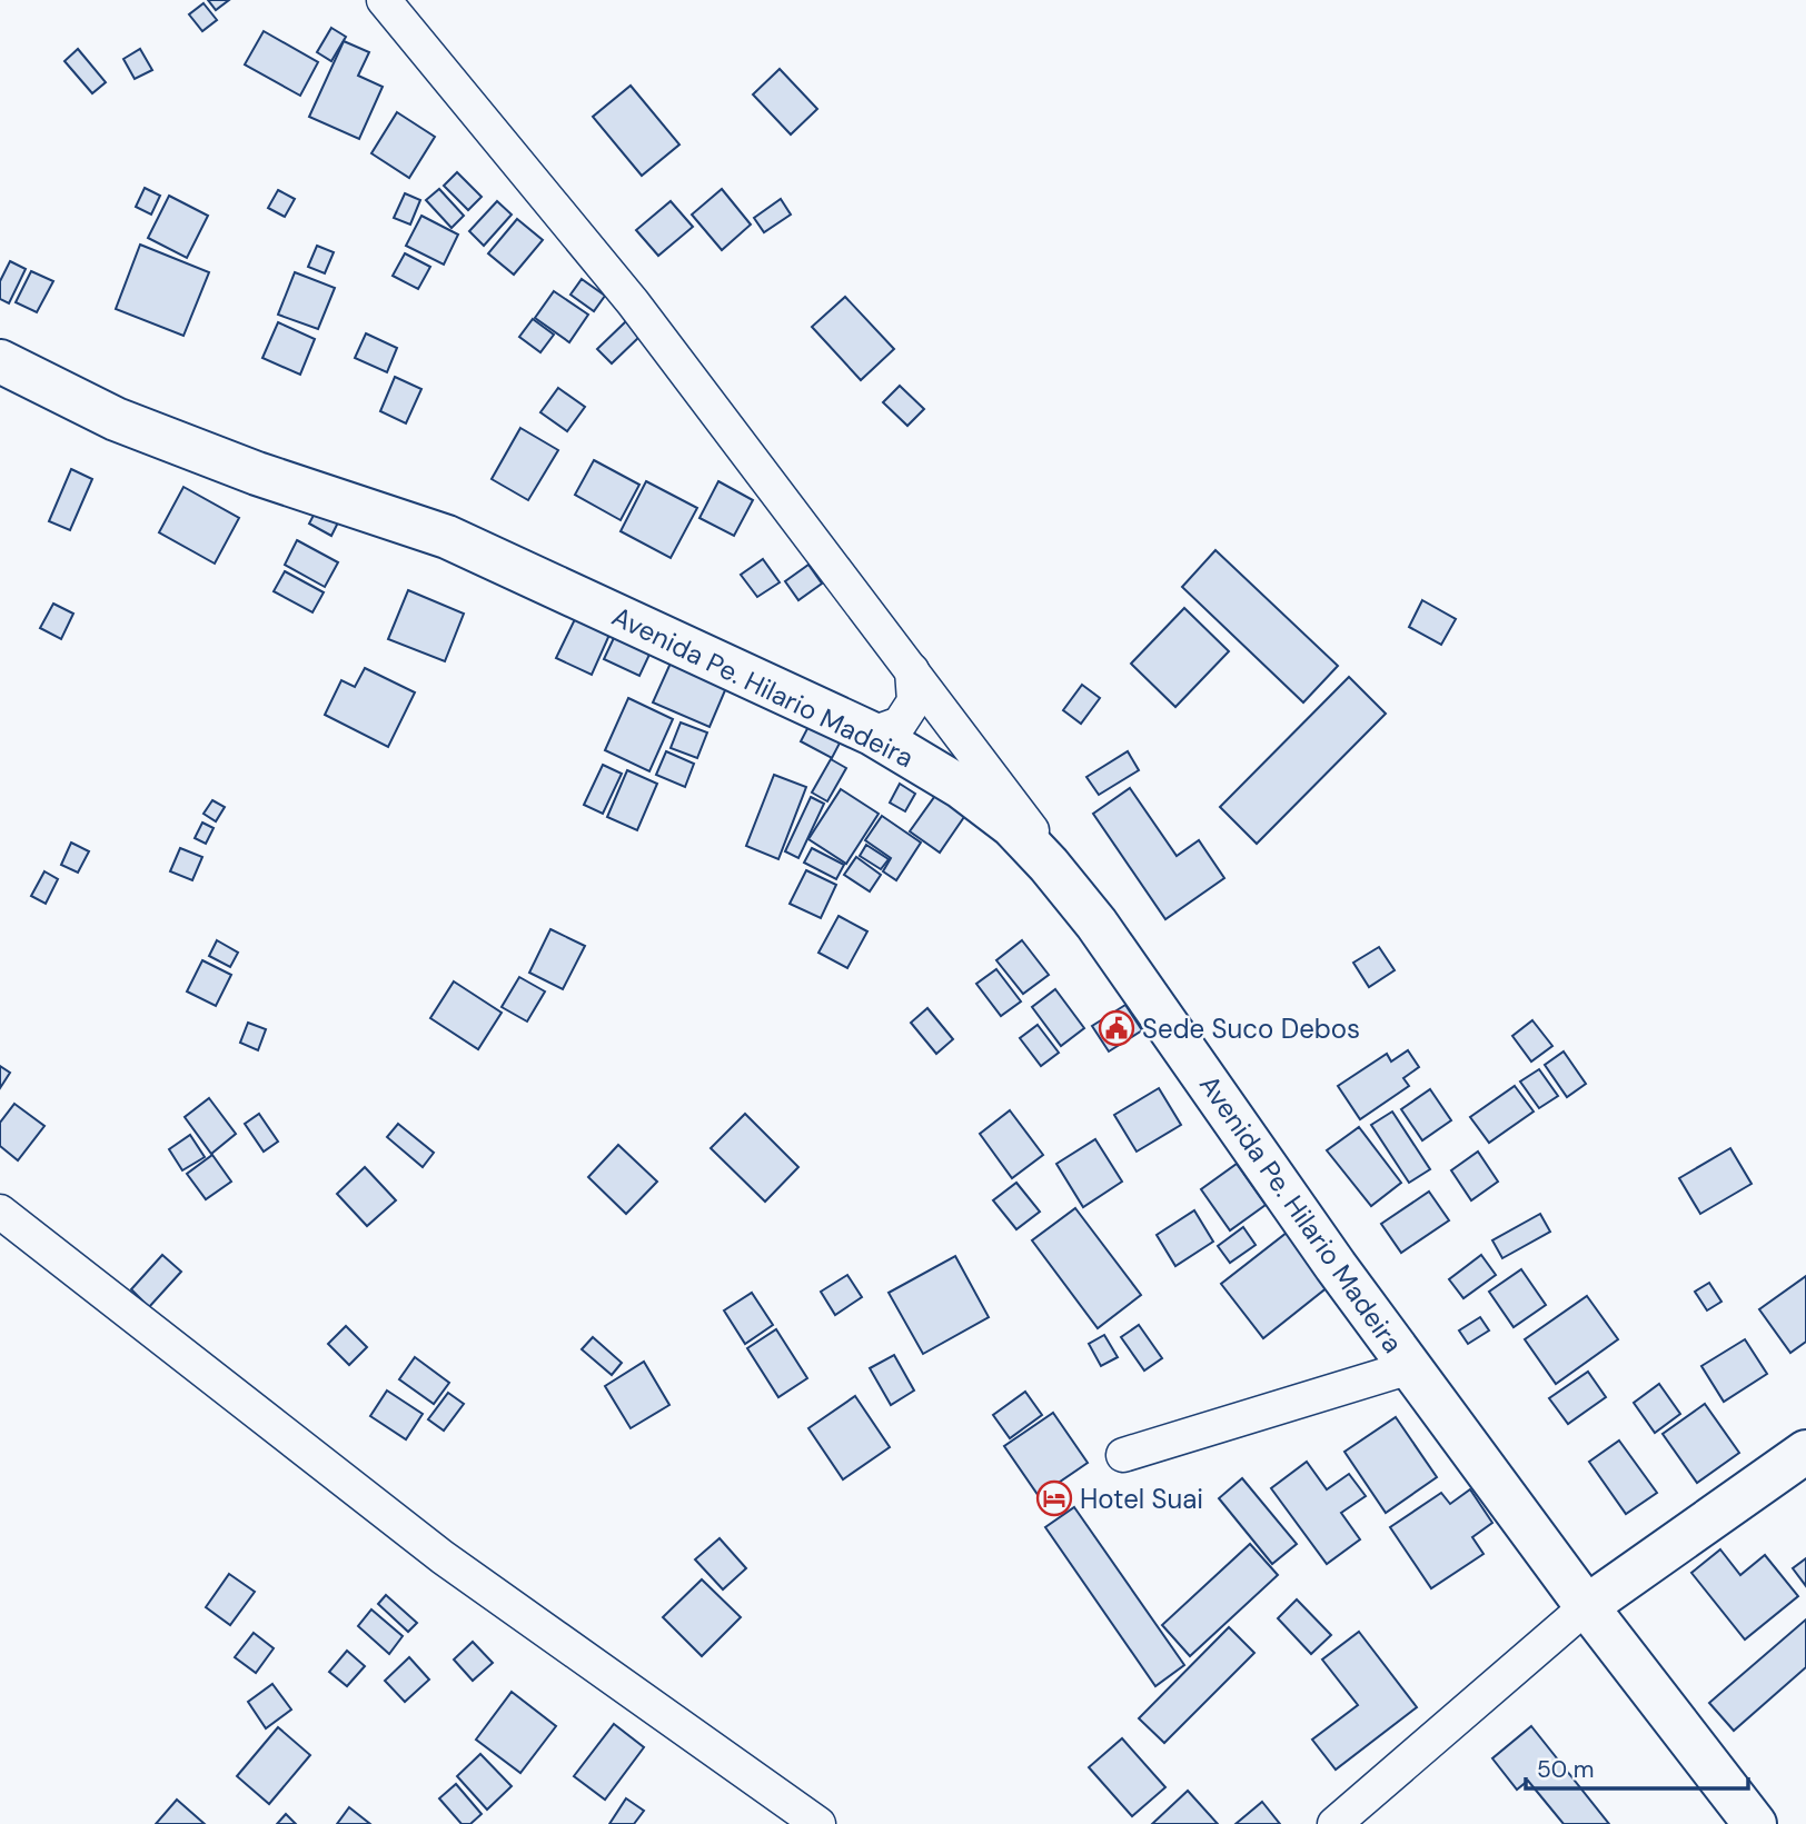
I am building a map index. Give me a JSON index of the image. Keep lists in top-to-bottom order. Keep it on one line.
{"streets":{"main road":["Avenida Pe. Hilario Madeira"]},"places":{"public building":["Sede Suco Debos"],"hotel":["Hotel Suai"]},"scale_bar":"50 m"}
